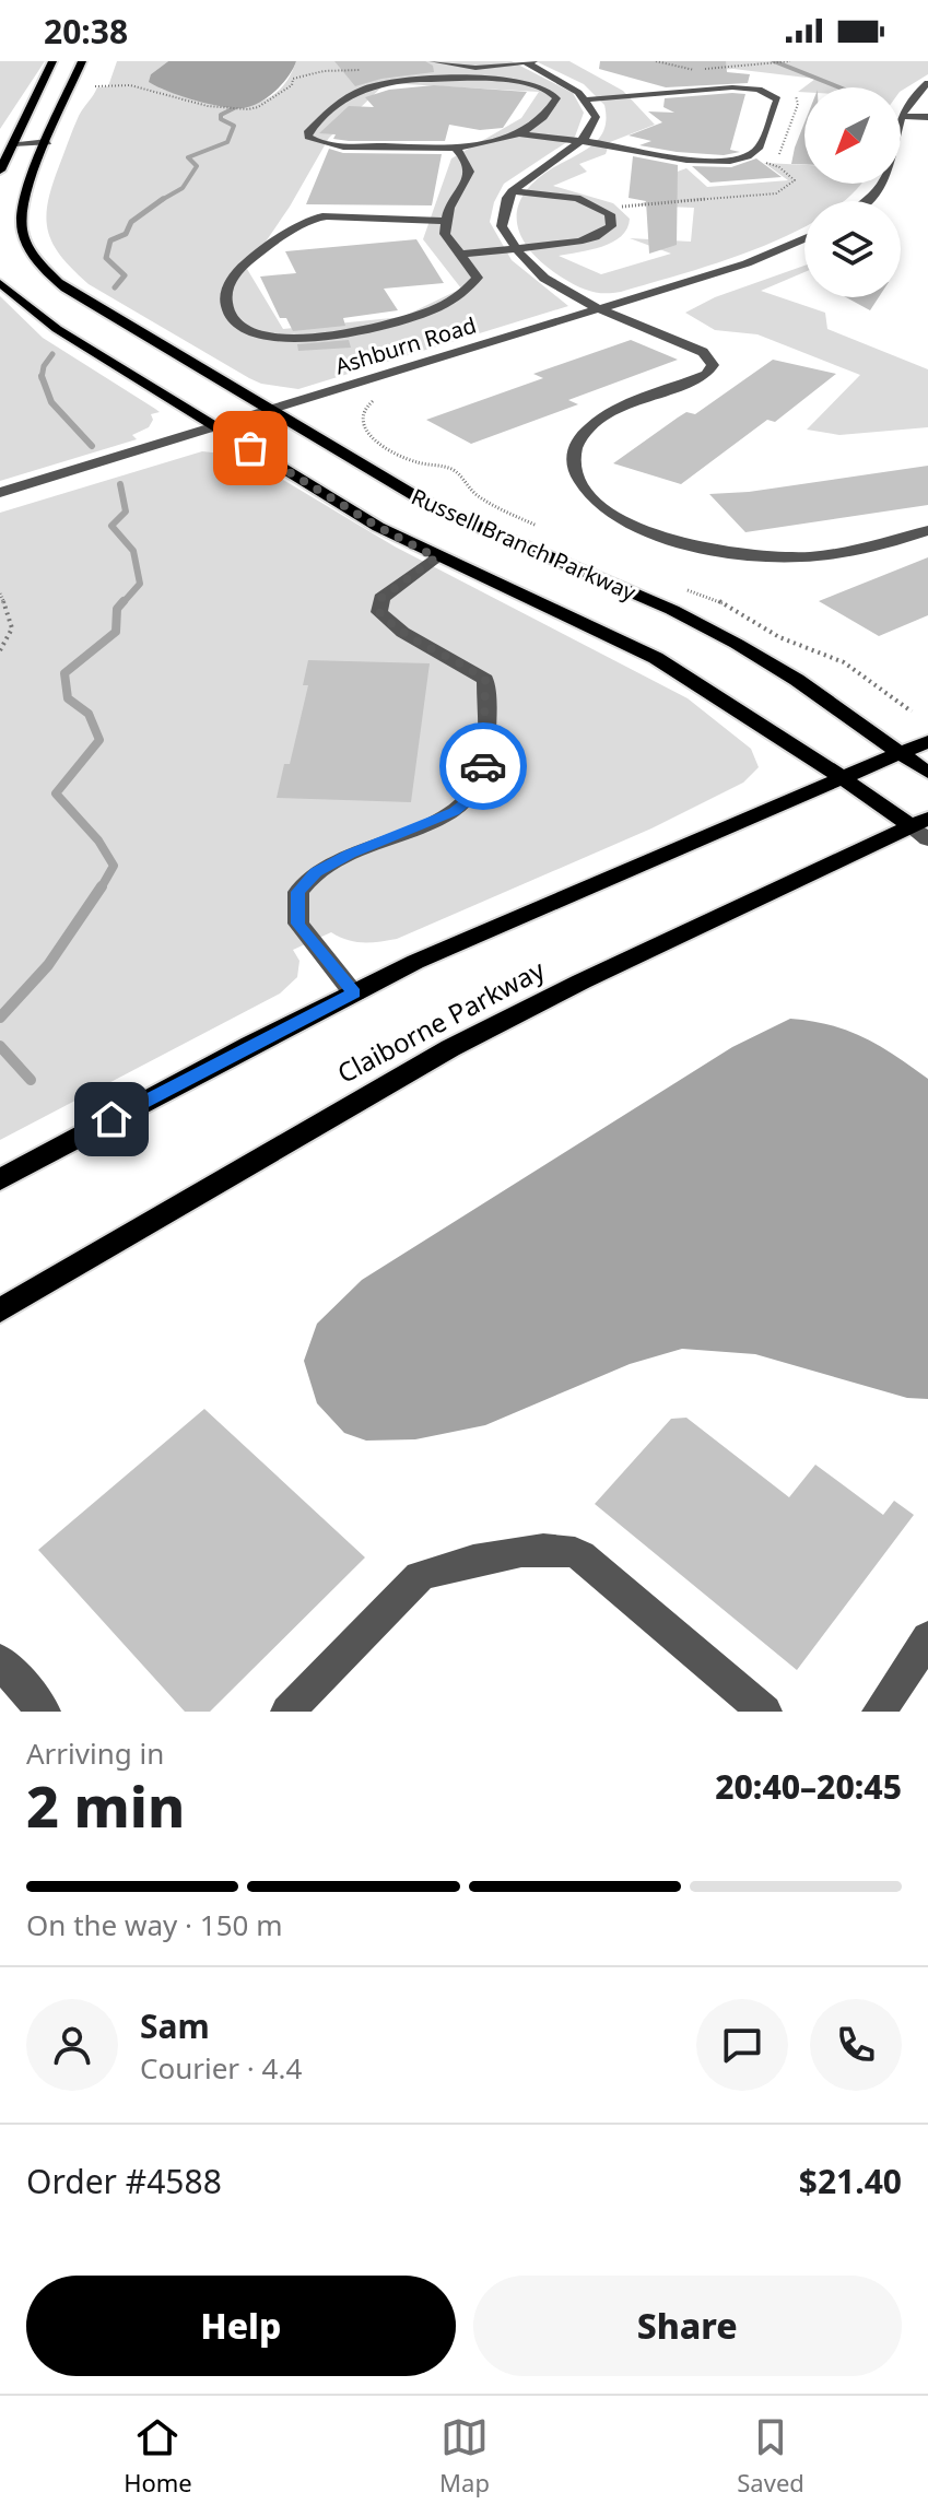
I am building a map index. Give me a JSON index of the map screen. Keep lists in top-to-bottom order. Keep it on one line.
{"streets":{"main road":["Russell Branch Parkway","Claiborne Parkway"],"street":["Ashburn Road"]},"crossings":[["Ashburn Road","Russell Branch Parkway"],["Russell Branch Parkway","Claiborne Parkway"]],"north":"bottom left","page":{"status":"20:38","heading":["2 min","Arriving in","20:40–20:45"],"panel":["Sam","Courier · 4.4","Order #4588","$21.40"],"bar":"On the way · 150 m","buttons":["Help","Share"],"tabs":["Home","Map","Saved"]}}
